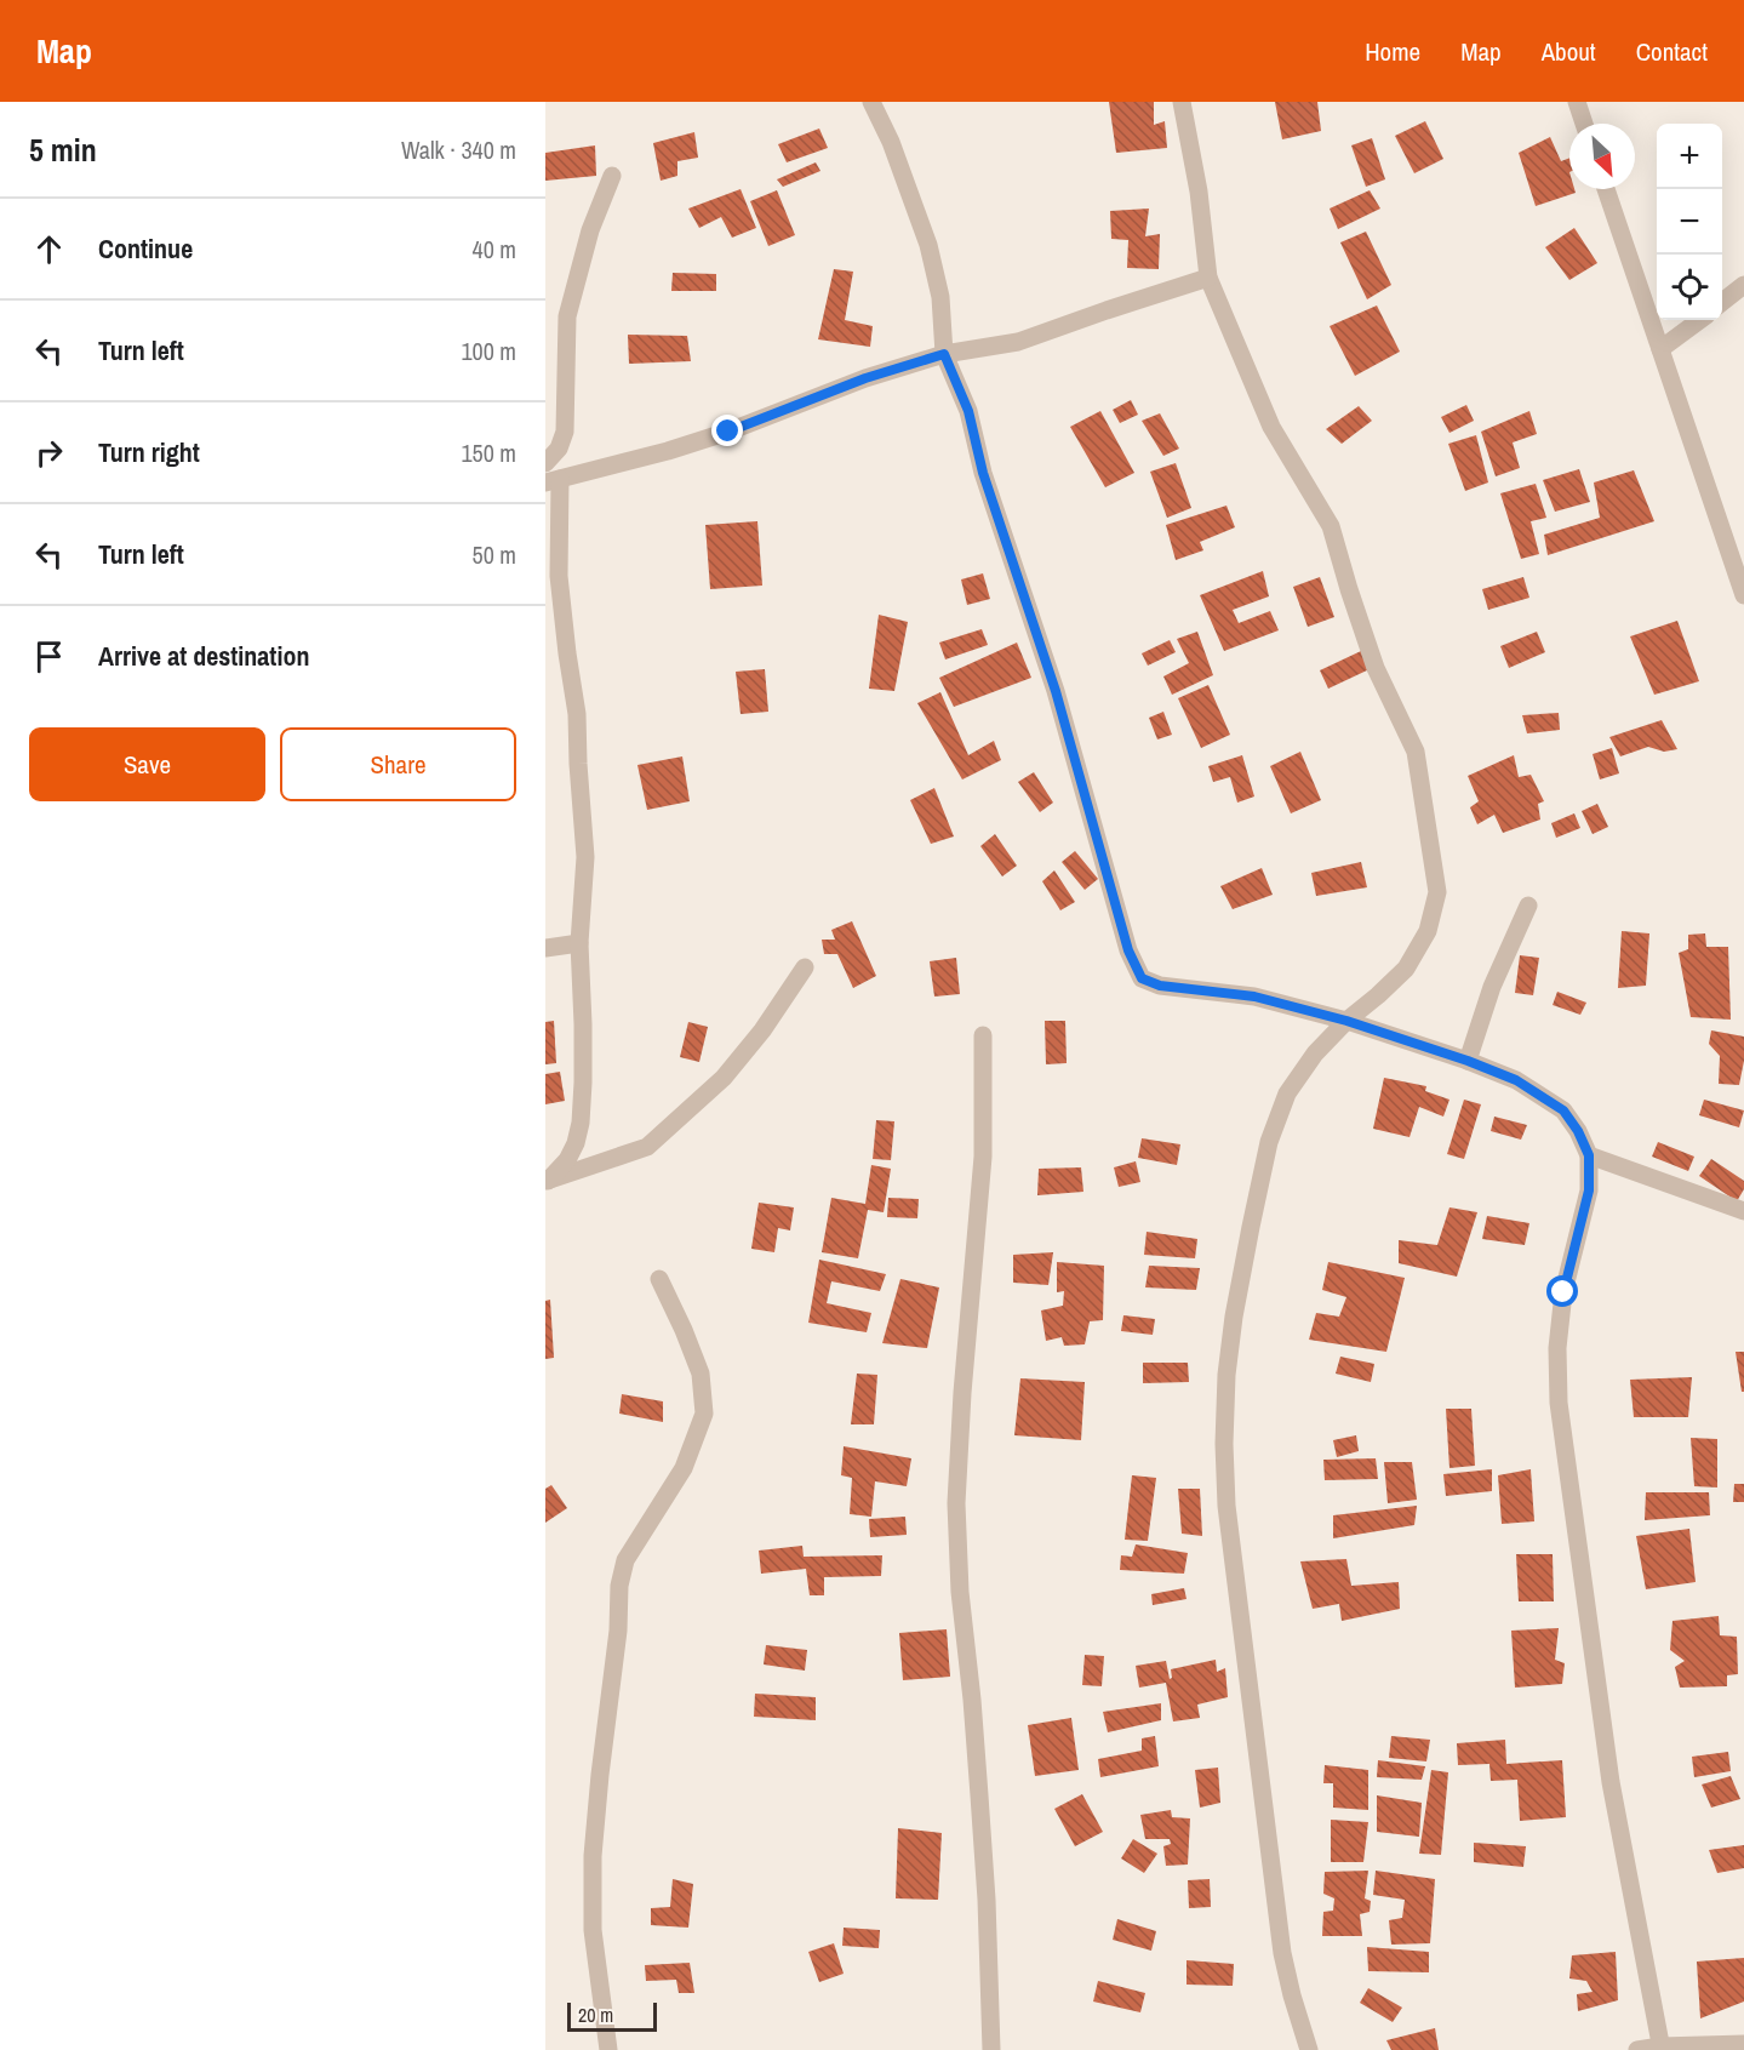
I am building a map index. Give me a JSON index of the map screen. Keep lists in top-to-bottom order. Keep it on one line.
{"scale_bar":"20 m","north":"bottom right","page":{"header":"Map","nav":["Home","Map","About","Contact"],"heading":["5 min","Walk · 340 m"],"map_buttons":["+","−"],"list":[["Continue","40 m"],["Turn left","100 m"],["Turn right","150 m"],["Turn left","50 m"],"Arrive at destination"],"buttons":["Save","Share"],"scale":"20 m"}}
